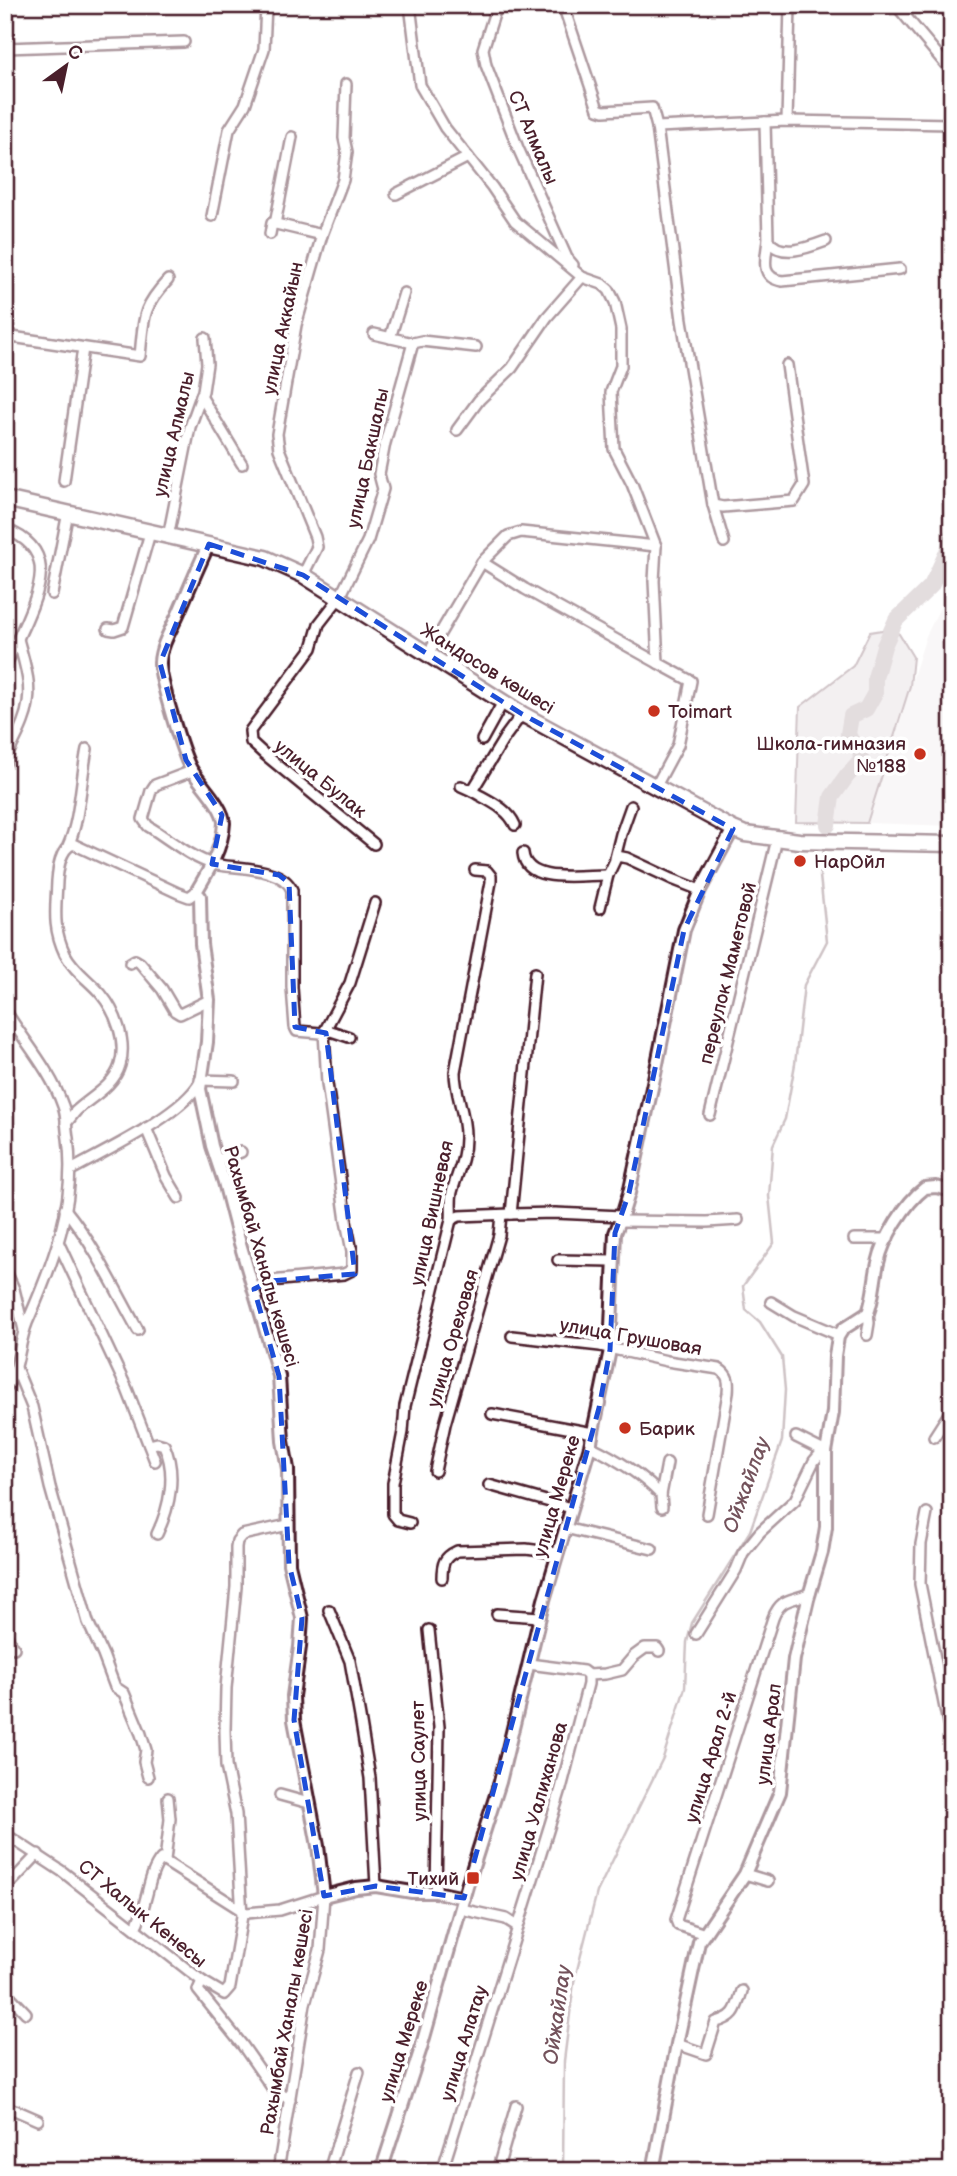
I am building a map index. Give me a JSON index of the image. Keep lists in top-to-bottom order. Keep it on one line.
{"streets":{"main road":["Жандосов көшесі"],"street":["СТ Алмалы","улица Аккайын","улица Алмалы","улица Бакшалы","улица Булак","переулок Маметовой","улица Вишневая","Рахымбай Ханалы көшесі","улица Грушовая","улица Ореховая","улица Мереке","улица Арал","улица Арал 2-й","улица Саулет","улица Уалиханова","СТ Халык Кенесы","улица Алатау"]},"crossings":[["улица Аккайын","Жандосов көшесі"],["улица Алмалы","Жандосов көшесі"],["улица Бакшалы","Жандосов көшесі"],["улица Бакшалы","улица Булак"],["Жандосов көшесі","улица Булак"],["Жандосов көшесі","переулок Маметовой"],["Жандосов көшесі","улица Мереке"],["Рахымбай Ханалы көшесі","СТ Халык Кенесы"],["улица Грушовая","улица Мереке"],["улица Арал","улица Арал 2-й"],["улица Уалиханова","улица Алатау"]],"water":["Ойжайлау"],"places":{"other":["Toimart","Школа-гимназия №188","НарОйл","Барик"],"transit":["Тихий"]},"north":"top right"}
